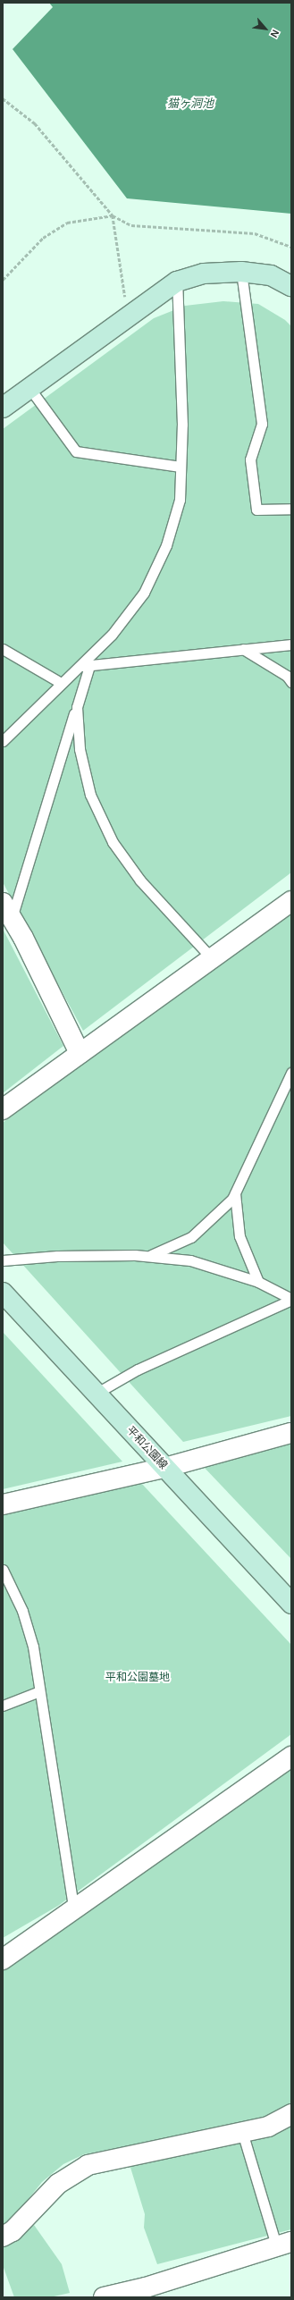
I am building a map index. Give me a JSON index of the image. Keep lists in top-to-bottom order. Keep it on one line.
{"streets":{"street":["平和公園線"]},"water":["猫ヶ洞池"],"parks":["平和公園墓地"],"north":"bottom right"}
